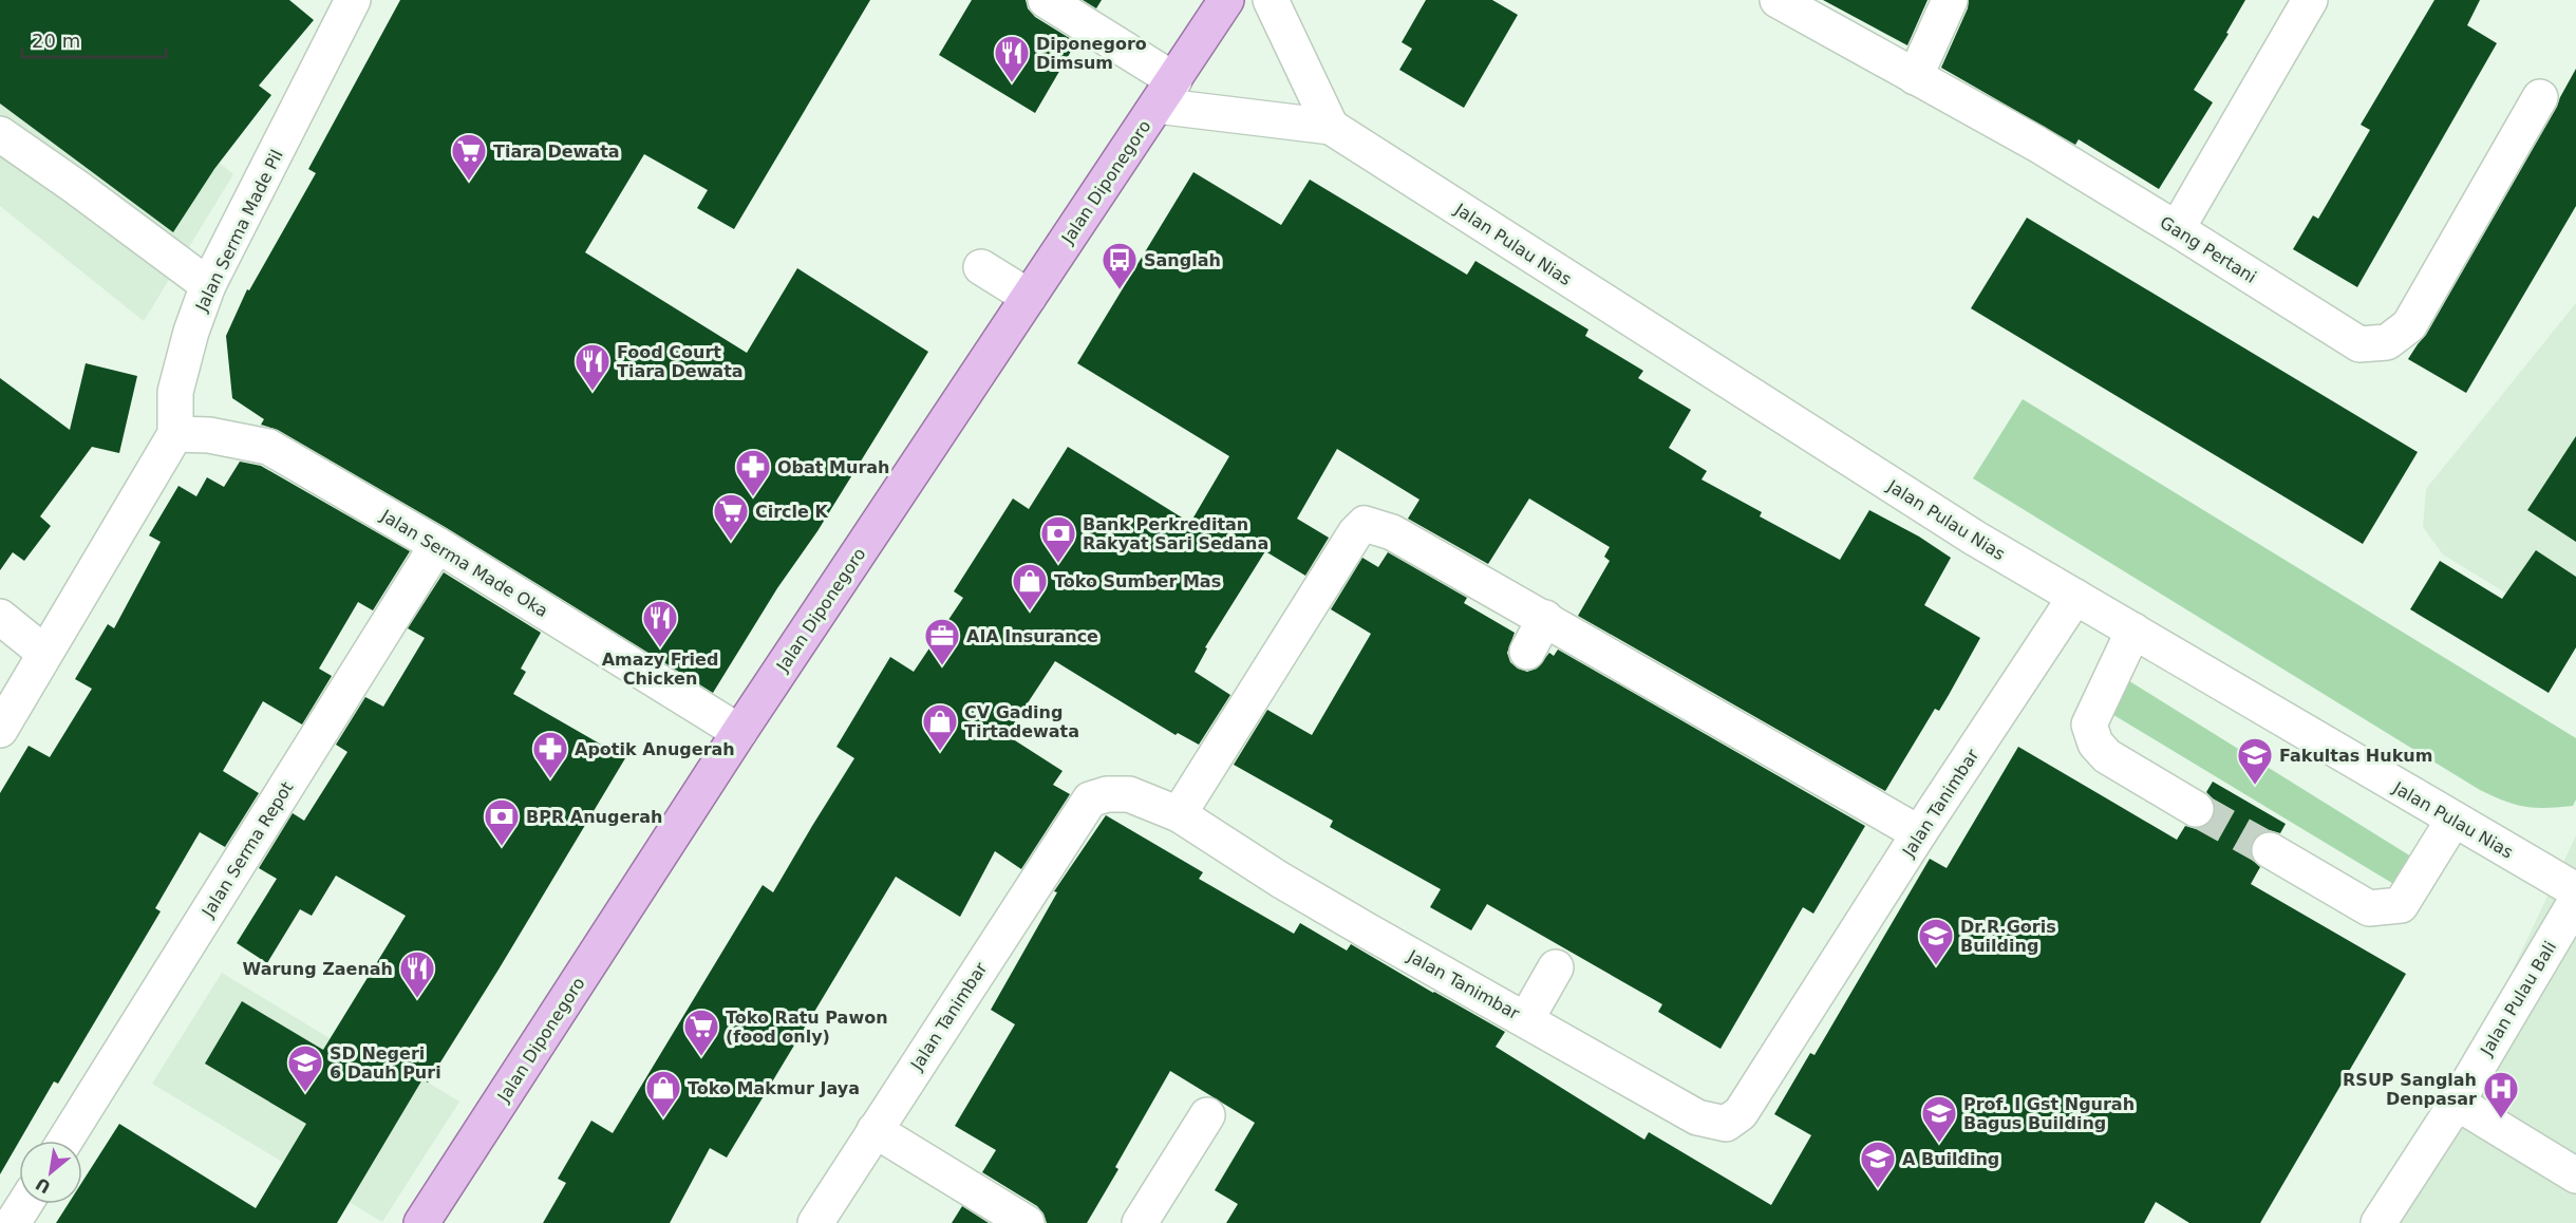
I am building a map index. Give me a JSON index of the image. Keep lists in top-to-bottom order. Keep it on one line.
{"streets":{"main road":["Jalan Diponegoro"],"street":["Jalan Serma Made Pil","Jalan Pulau Nias","Gang Pertani","Jalan Serma Made Oka","Jalan Tanimbar","Jalan Serma Repot","Jalan Pulau Bali"]},"crossings":[["Jalan Diponegoro","Jalan Pulau Nias"],["Jalan Diponegoro","Jalan Serma Made Oka"],["Jalan Serma Made Pil","Jalan Serma Made Oka"],["Jalan Pulau Nias","Jalan Tanimbar"],["Jalan Serma Made Oka","Jalan Serma Repot"]],"places":{"restaurant":["Diponegoro Dimsum","Food Court Tiara Dewata","Amazy Fried Chicken","Warung Zaenah"],"supermarket":["Tiara Dewata","Circle K","Toko Ratu Pawon (food only)"],"bus stop":["Sanglah"],"pharmacy":["Obat Murah","Apotik Anugerah"],"bank":["Bank Perkreditan Rakyat Sari Sedana","BPR Anugerah"],"shop":["Toko Sumber Mas","CV Gading Tirtadewata","Toko Makmur Jaya"],"office":["AIA Insurance"],"school or university":["Fakultas Hukum","Dr.R.Goris Building","SD Negeri 6 Dauh Puri","Prof. I Gst Ngurah Bagus Building","A Building"],"hospital":["RSUP Sanglah Denpasar"]},"scale_bar":"20 m","north":"bottom left"}
